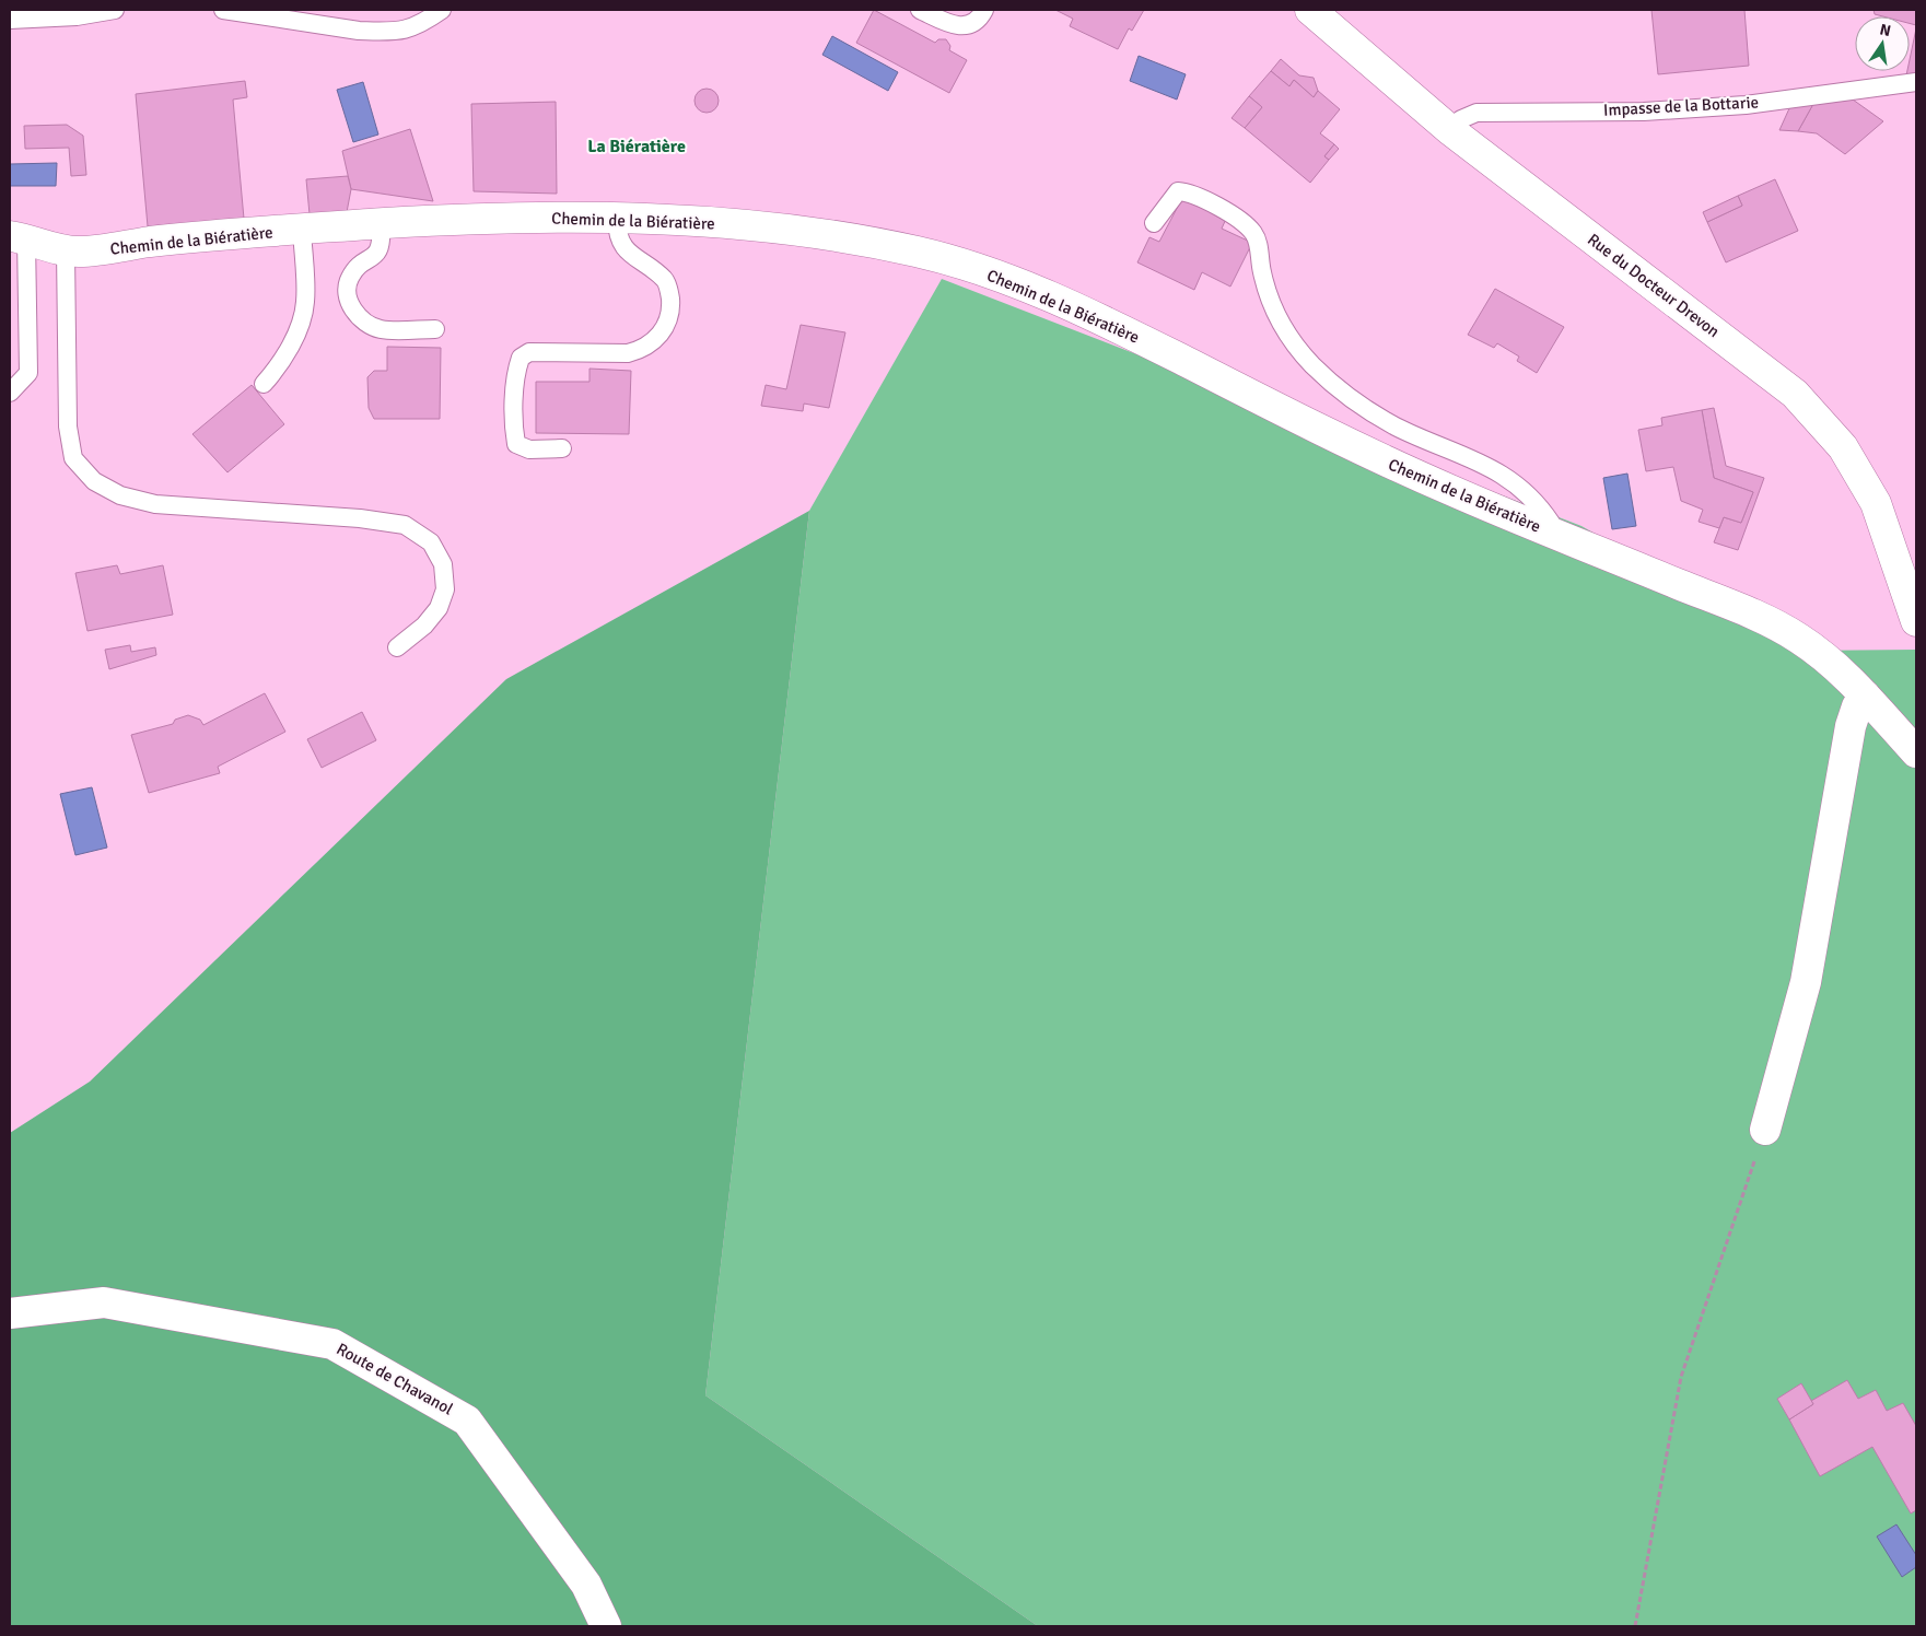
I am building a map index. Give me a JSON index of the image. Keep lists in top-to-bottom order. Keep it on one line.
{"streets":{"street":["Chemin de la Biératière","Rue du Docteur Drevon","Route de Chavanol"],"lane":["Impasse de la Bottarie"]},"crossings":[["Impasse de la Bottarie","Rue du Docteur Drevon"]],"districts":["La Biératière"],"north":"top"}
